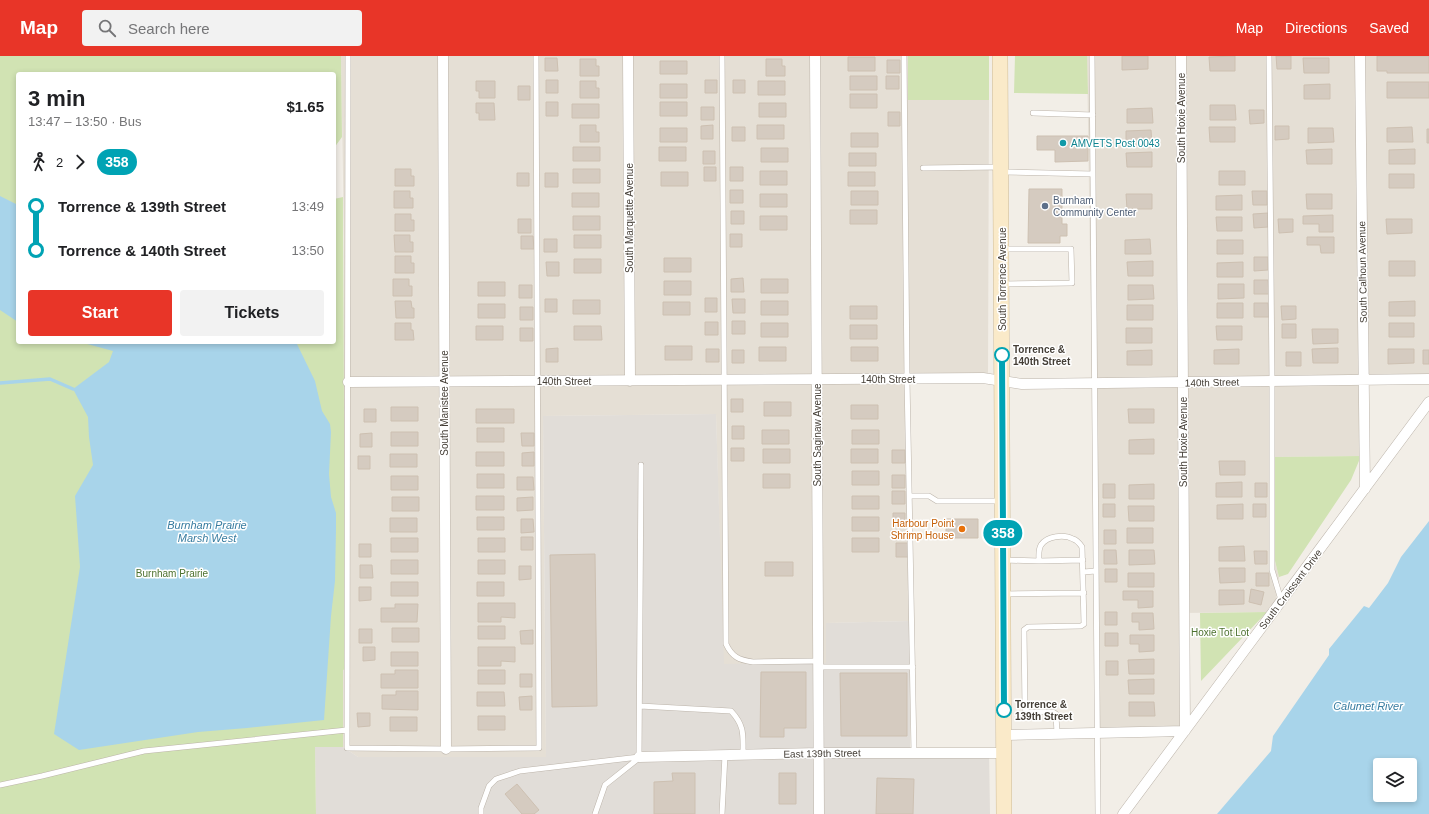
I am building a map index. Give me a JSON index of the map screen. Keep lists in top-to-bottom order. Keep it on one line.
{"streets":{"main road":["South Torrence Avenue"],"street":["South Hoxie Avenue","South Marquette Avenue","South Calhoun Avenue","140th Street","South Manistee Avenue","South Saginaw Avenue","South Croissant Drive","East 139th Street"]},"crossings":[["South Hoxie Avenue","140th Street"],["South Hoxie Avenue","South Croissant Drive"],["South Marquette Avenue","140th Street"],["South Calhoun Avenue","140th Street"],["South Calhoun Avenue","South Croissant Drive"],["South Torrence Avenue","140th Street"],["South Torrence Avenue","East 139th Street"],["140th Street","South Manistee Avenue"],["140th Street","South Saginaw Avenue"],["South Saginaw Avenue","East 139th Street"]],"water":["Burnham Prairie Marsh West","Calumet River"],"parks":["Burnham Prairie","Hoxie Tot Lot"],"places":["AMVETS Post 0043","Burnham Community Center","Torrence & 140th Street","Harbour Point Shrimp House","Torrence & 139th Street"],"lines":["bus line 358"],"page":{"header":"Map","search":"Search here","nav":["Map","Directions","Saved"],"on_map":"358","heading":["3 min","13:47 – 13:50 · Bus","$1.65"],"legs":["2","358"],"list":[{"name":"Torrence & 139th Street","value":"13:49"},{"name":"Torrence & 140th Street","value":"13:50"}],"buttons":["Start","Tickets"]}}
